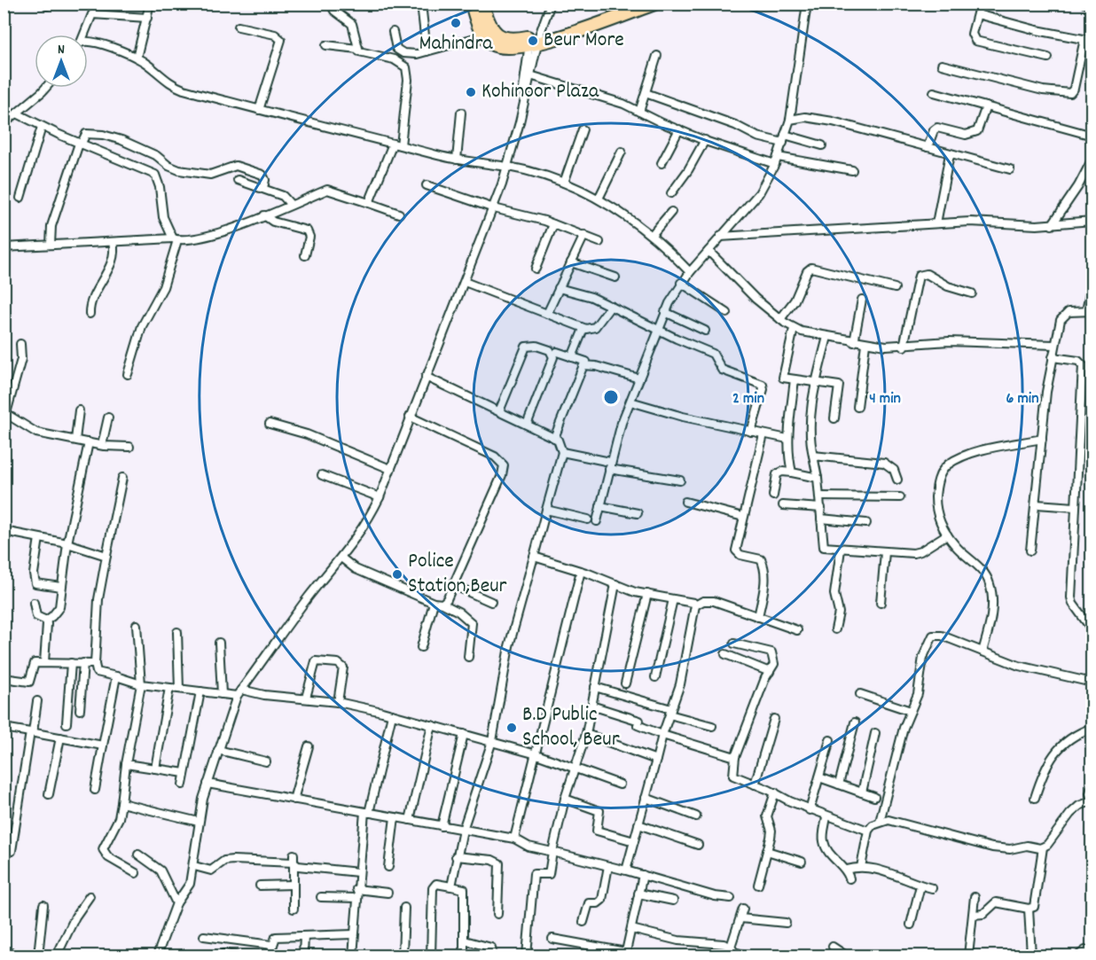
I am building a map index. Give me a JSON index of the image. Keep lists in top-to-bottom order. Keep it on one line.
{"places":["Mahindra","Beur More","Kohinoor Plaza","Police Station,Beur","B.D Public School, Beur"],"north":"top","rings":["2 min","4 min","6 min"]}
